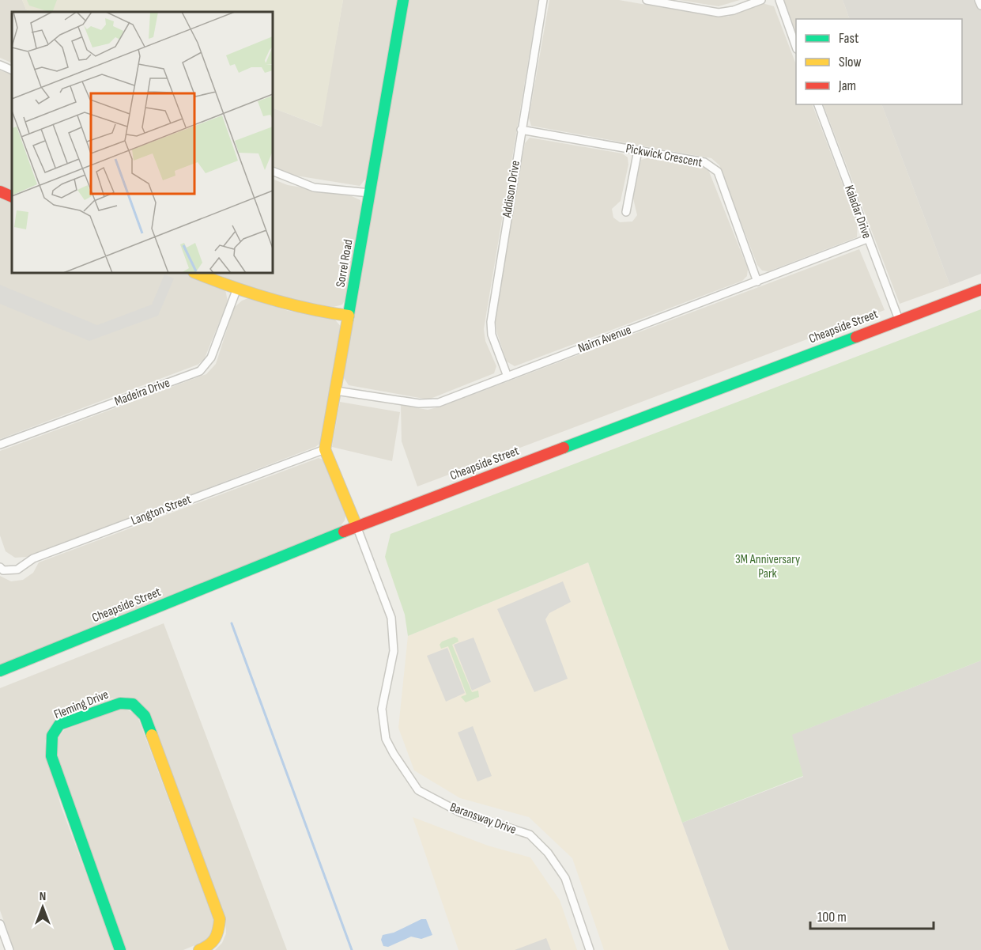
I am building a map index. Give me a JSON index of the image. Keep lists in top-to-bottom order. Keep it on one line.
{"streets":{"street":["Pickwick Crescent","Addison Drive","Kaladar Drive","Sorrel Road","Cheapside Street","Nairn Avenue","Madeira Drive","Langton Street","Fleming Drive","Baransway Drive"]},"crossings":[["Pickwick Crescent","Addison Drive"],["Pickwick Crescent","Nairn Avenue"],["Addison Drive","Nairn Avenue"],["Kaladar Drive","Cheapside Street"],["Kaladar Drive","Nairn Avenue"],["Sorrel Road","Nairn Avenue"],["Sorrel Road","Langton Street"],["Cheapside Street","Baransway Drive"]],"parks":["3M Anniversary Park"],"legend":["Fast","Slow","Jam"],"scale_bar":"100 m","north":"top"}
